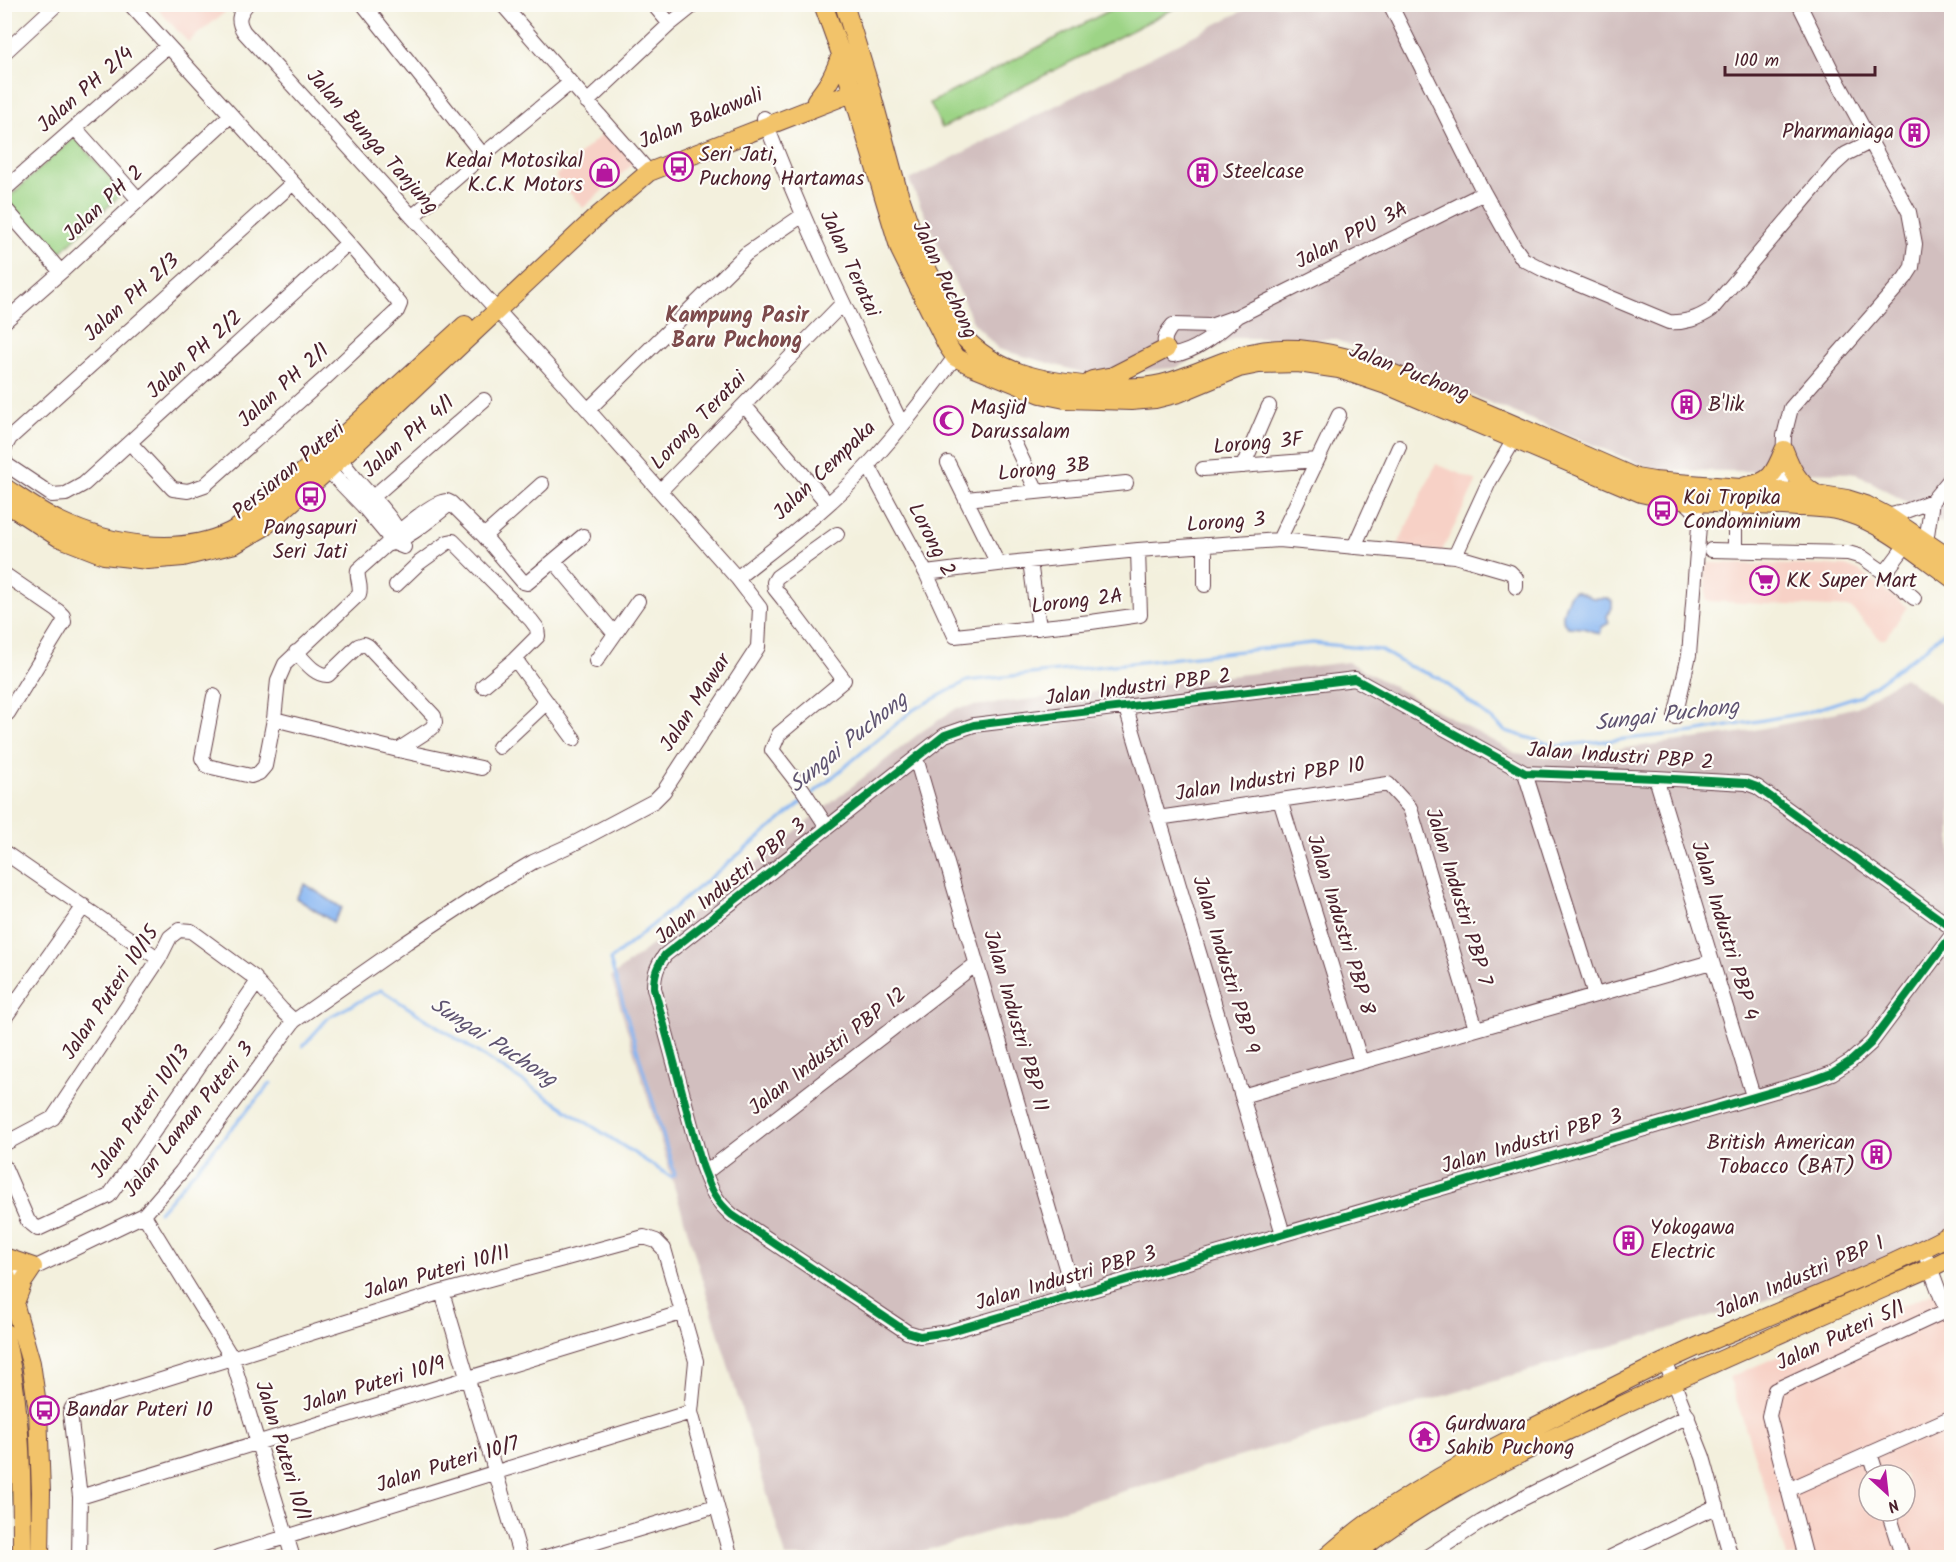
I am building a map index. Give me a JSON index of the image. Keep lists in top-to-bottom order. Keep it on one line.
{"streets":{"main road":["Jalan Bakawali","Jalan Puchong","Persiaran Puteri","Jalan Industri PBP 1"],"street":["Jalan PH 2/4","Jalan Bunga Tanjung","Jalan PH 2","Jalan PPU 3A","Jalan Teratai","Jalan PH 2/3","Jalan PH 2/2","Jalan PH 2/1","Lorong Teratai","Jalan PH 4/1","Lorong 3F","Lorong 3B","Jalan Cempaka","Lorong 3","Lorong 2","Lorong 2A","Jalan Industri PBP 2","Jalan Mawar","Jalan Industri PBP 10","Jalan Industri PBP 3","Jalan Industri PBP 7","Jalan Industri PBP 8","Jalan Industri PBP 4","Jalan Industri PBP 9","Jalan Puteri 10/15","Jalan Industri PBP 11","Jalan Industri PBP 12","Jalan Puteri 10/13","Jalan Laman Puteri 3","Jalan Puteri 10/11","Jalan Puteri 5/1","Jalan Puteri 10/9","Jalan Puteri 10/1","Jalan Puteri 10/7"]},"crossings":[["Jalan Bakawali","Jalan Bunga Tanjung"],["Jalan Bakawali","Jalan Teratai"],["Jalan Bakawali","Jalan Puchong"],["Jalan Bakawali","Persiaran Puteri"],["Jalan Bakawali","Jalan Mawar"],["Jalan Bunga Tanjung","Persiaran Puteri"],["Jalan Bunga Tanjung","Jalan Mawar"],["Jalan Teratai","Lorong Teratai"],["Jalan Teratai","Jalan Cempaka"],["Jalan Puchong","Jalan Cempaka"],["Jalan PH 2/2","Jalan PH 2/1"],["Lorong Teratai","Jalan Mawar"],["Persiaran Puteri","Jalan Mawar"],["Jalan Cempaka","Lorong 2"],["Jalan Cempaka","Jalan Mawar"],["Lorong 3","Lorong 2"],["Lorong 3","Lorong 2A"],["Lorong 2","Lorong 2A"],["Jalan Industri PBP 2","Jalan Industri PBP 3"],["Jalan Industri PBP 2","Jalan Industri PBP 4"],["Jalan Industri PBP 2","Jalan Industri PBP 9"],["Jalan Industri PBP 2","Jalan Industri PBP 11"],["Jalan Mawar","Jalan Laman Puteri 3"],["Jalan Industri PBP 10","Jalan Industri PBP 7"],["Jalan Industri PBP 10","Jalan Industri PBP 8"],["Jalan Industri PBP 10","Jalan Industri PBP 9"],["Jalan Industri PBP 3","Jalan Industri PBP 4"],["Jalan Industri PBP 3","Jalan Industri PBP 9"],["Jalan Industri PBP 3","Jalan Industri PBP 11"],["Jalan Industri PBP 3","Jalan Industri PBP 12"],["Jalan Puteri 10/15","Jalan Puteri 10/13"],["Jalan Industri PBP 11","Jalan Industri PBP 12"],["Jalan Laman Puteri 3","Jalan Puteri 10/1"],["Jalan Puteri 10/11","Jalan Puteri 10/9"],["Jalan Puteri 10/11","Jalan Puteri 10/1"],["Jalan Puteri 10/9","Jalan Puteri 10/1"],["Jalan Puteri 10/1","Jalan Puteri 10/7"]],"districts":["Kampung Pasir Baru Puchong"],"water":["Sungai Puchong"],"places":{"building":["Pharmaniaga","Steelcase","B'lik","British American Tobacco (BAT)","Yokogawa Electric"],"bus stop":["Seri Jati, Puchong Hartamas","Pangsapuri Seri Jati","Koi Tropika Condominium","Bandar Puteri 10"],"shop":["Kedai Motosikal K.C.K Motors"],"mosque":["Masjid Darussalam"],"supermarket":["KK Super Mart"],"temple":["Gurdwara Sahib Puchong"]},"scale_bar":"100 m","north":"bottom right"}
